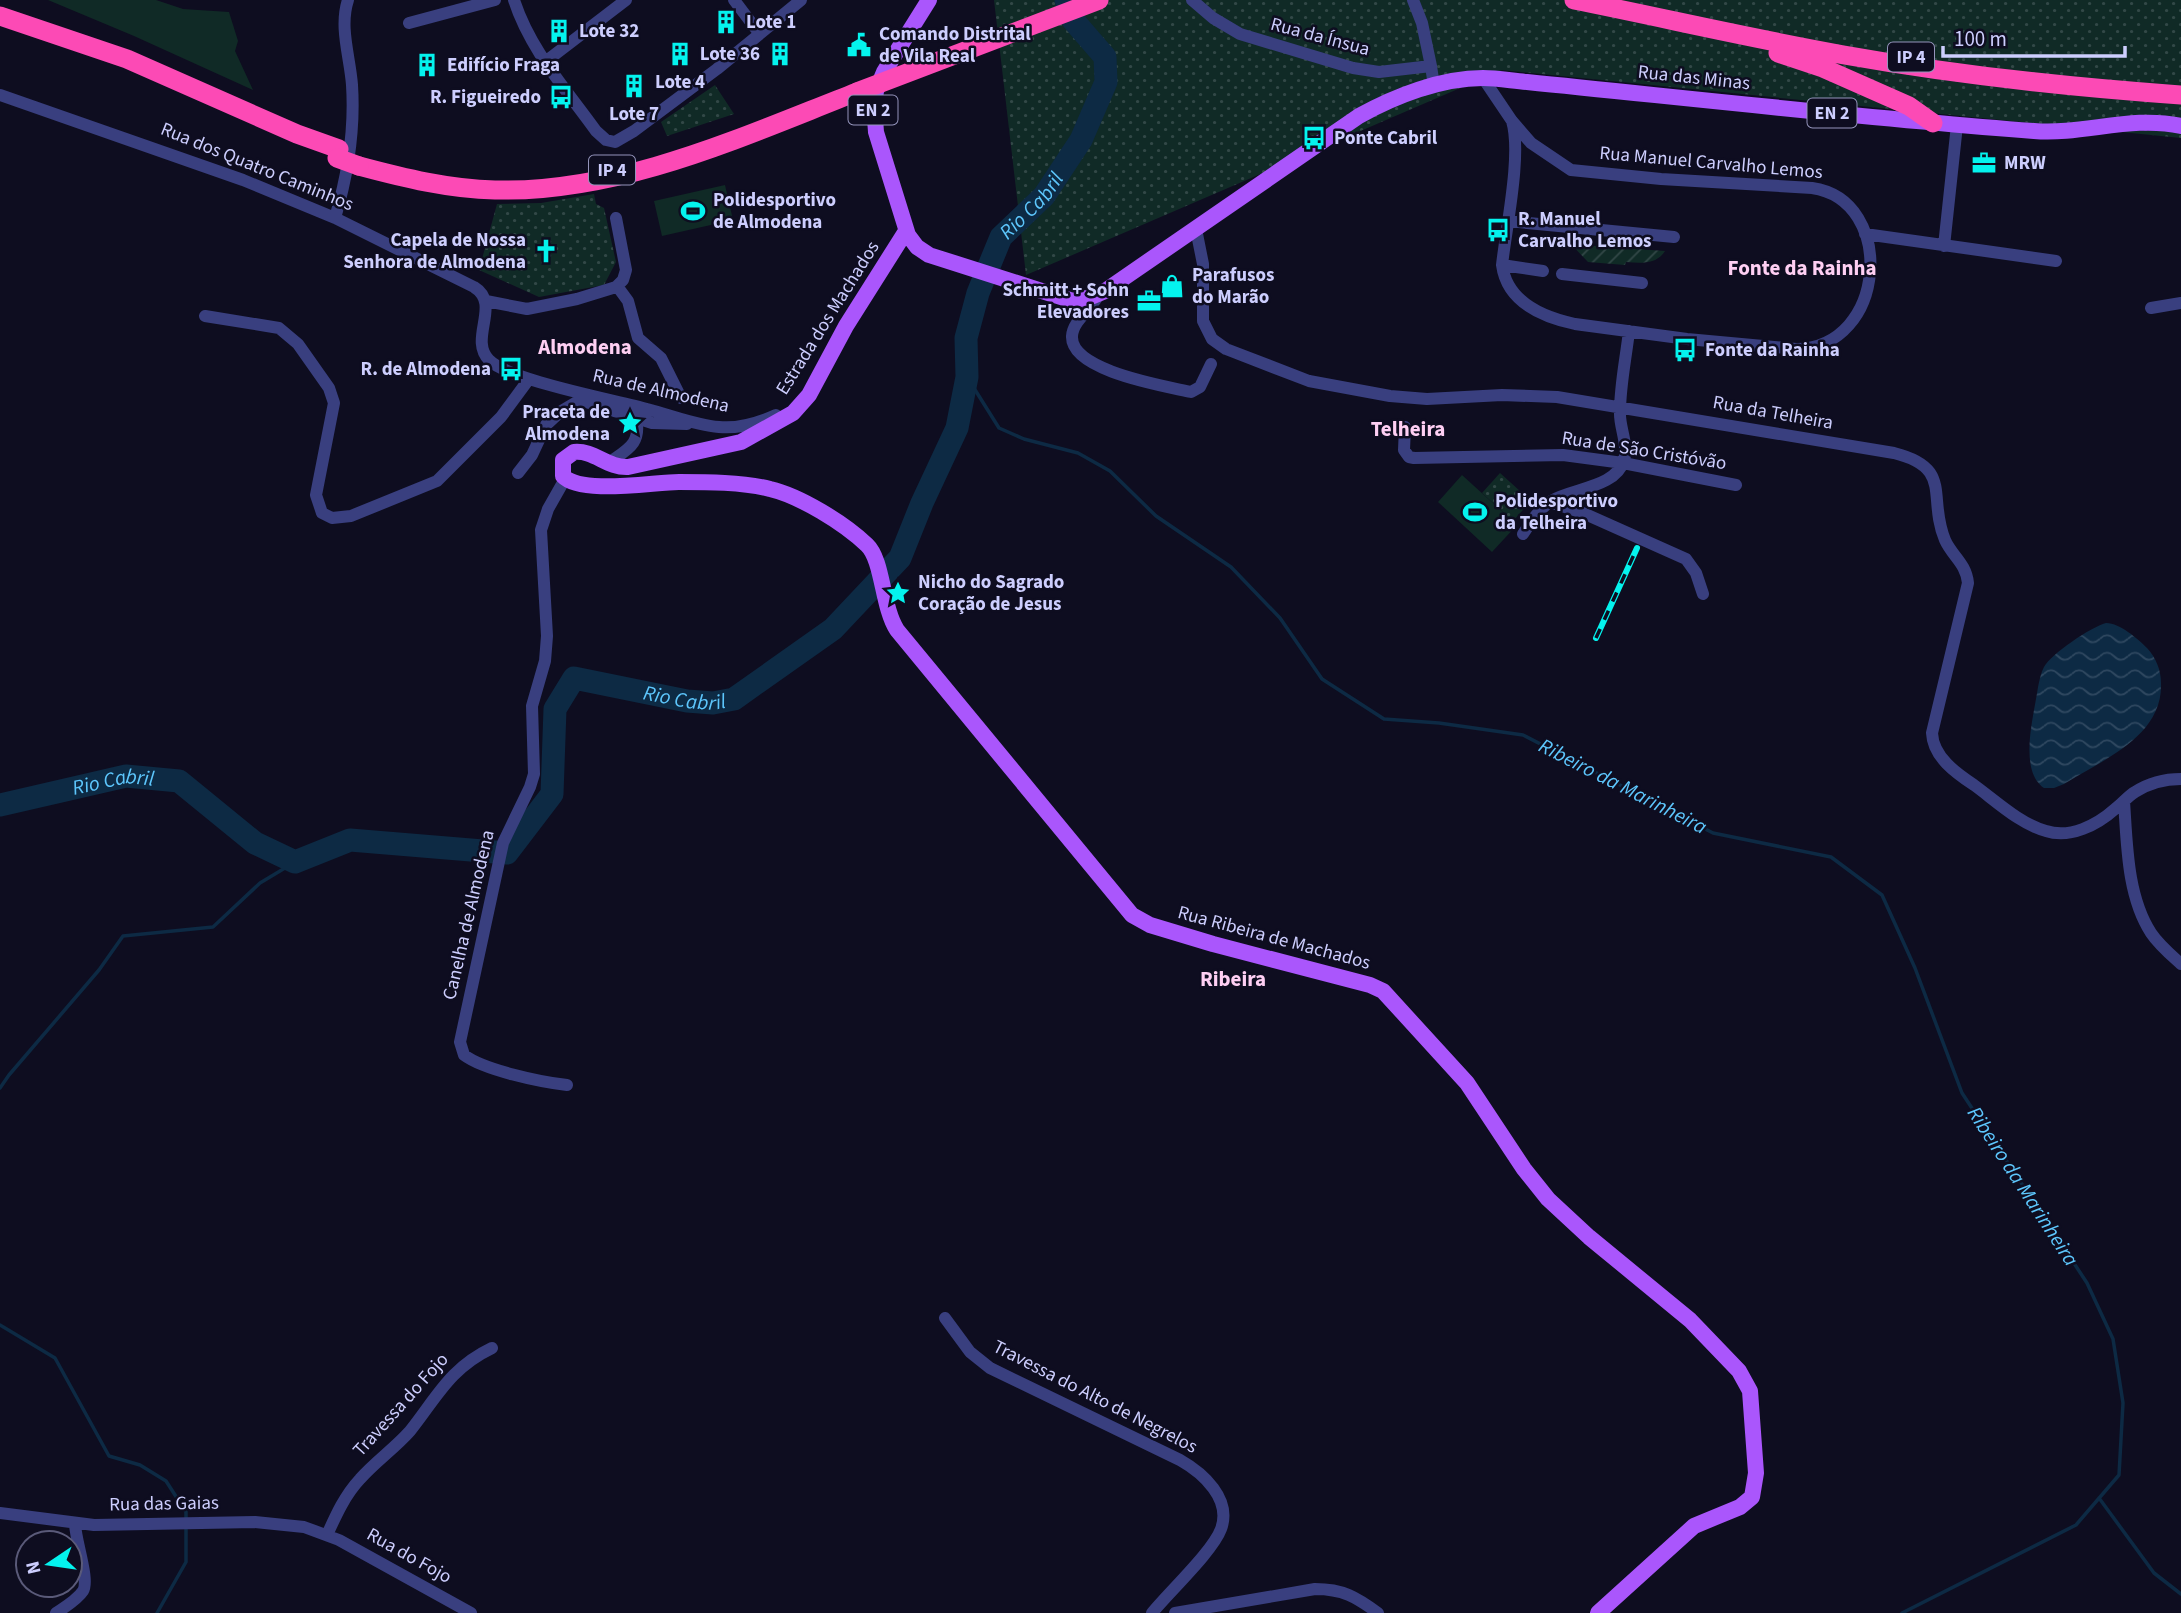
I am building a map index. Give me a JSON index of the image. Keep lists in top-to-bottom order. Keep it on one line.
{"streets":{"highway":["IP 4"],"main road":["Rua das Minas","EN 2","Estrada dos Machados","Rua Ribeira de Machados"],"street":["Rua da Ínsua","Rua Manuel Carvalho Lemos","Rua dos Quatro Caminhos","Rua de Almodena","Rua da Telheira","Rua de São Cristóvão","Canelha de Almodena","Travessa do Alto de Negrelos","Travessa do Fojo","Rua das Gaias","Rua do Fojo"]},"crossings":[["Rua das Minas","EN 2"],["Rua das Minas","Rua Manuel Carvalho Lemos"],["Rua das Minas","Rua da Telheira"],["EN 2","Estrada dos Machados"],["EN 2","Rua da Telheira"],["Rua dos Quatro Caminhos","Rua de Almodena"],["Estrada dos Machados","Rua de Almodena"],["Estrada dos Machados","Canelha de Almodena"],["Estrada dos Machados","Rua Ribeira de Machados"],["Canelha de Almodena","Rua Ribeira de Machados"],["Travessa do Fojo","Rua das Gaias"],["Travessa do Fojo","Rua do Fojo"],["Rua das Gaias","Rua do Fojo"]],"districts":["Fonte da Rainha","Almodena","Telheira","Ribeira"],"water":["Rio Cabril","Ribeiro da Marinheira"],"places":{"building":["Lote 1","Lote 32","Lote 4","Lote 36","Edifício Fraga","Lote 7"],"public building":["Comando Distrital de Vila Real"],"bus stop":["R. Figueiredo","Ponte Cabril","R. Manuel Carvalho Lemos","Fonte da Rainha","R. de Almodena"],"office":["MRW","Schmitt + Sohn Elevadores"],"sports":["Polidesportivo de Almodena","Polidesportivo da Telheira"],"church":["Capela de Nossa Senhora de Almodena"],"shop":["Parafusos do Marão"],"place":["Praceta de Almodena","Nicho do Sagrado Coração de Jesus"]},"scale_bar":"100 m","north":"left"}
